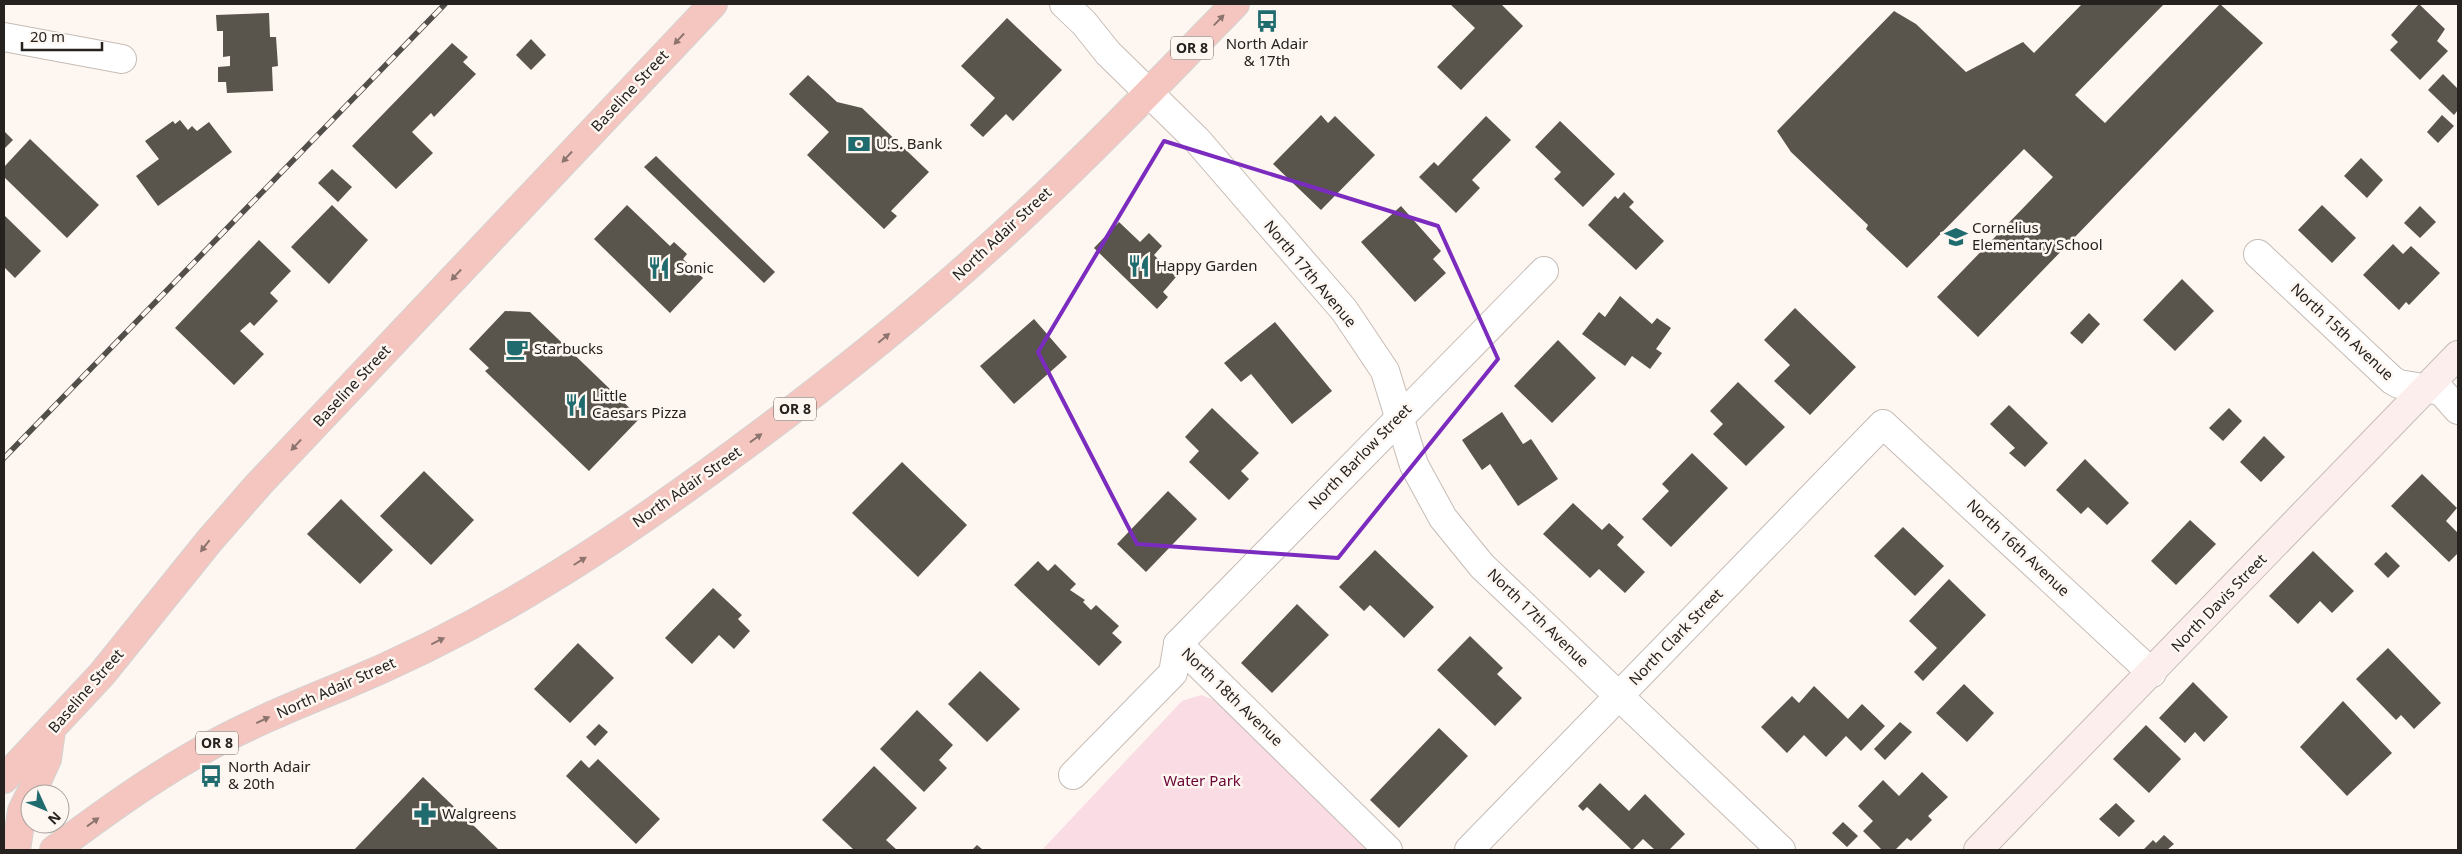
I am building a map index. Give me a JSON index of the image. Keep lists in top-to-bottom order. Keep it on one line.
{"streets":{"highway":["OR 8","Baseline Street","North Adair Street"],"street":["North 17th Avenue","North 15th Avenue","North Barlow Street","North 16th Avenue","North Davis Street","North Clark Street","North 18th Avenue"]},"crossings":[["North Adair Street","North 17th Avenue"],["North 17th Avenue","North Barlow Street"],["North 17th Avenue","North Clark Street"],["North 15th Avenue","North Davis Street"],["North Barlow Street","North 18th Avenue"],["North 16th Avenue","North Davis Street"],["North 16th Avenue","North Clark Street"]],"one_way":["Baseline Street","North Adair Street"],"parks":["Water Park"],"places":{"bus stop":["North Adair & 17th","North Adair & 20th"],"bank":["U.S. Bank"],"school or university":["Cornelius Elementary School"],"restaurant":["Happy Garden","Sonic","Little Caesars Pizza"],"cafe":["Starbucks"],"pharmacy":["Walgreens"]},"scale_bar":"20 m","north":"bottom right"}
